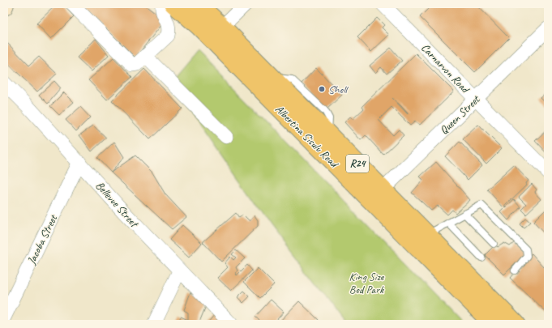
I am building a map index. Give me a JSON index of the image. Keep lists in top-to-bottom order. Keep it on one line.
{"streets":{"main road":["Albertina Sisulu Road","R24"],"street":["Carnarvon Road","Queen Street","Bellevue Street","Jacoba Street"]},"crossings":[["Carnarvon Road","Queen Street"],["Queen Street","Albertina Sisulu Road"],["Bellevue Street","Jacoba Street"]],"parks":["King Size Bed Park"],"places":["Shell"]}
